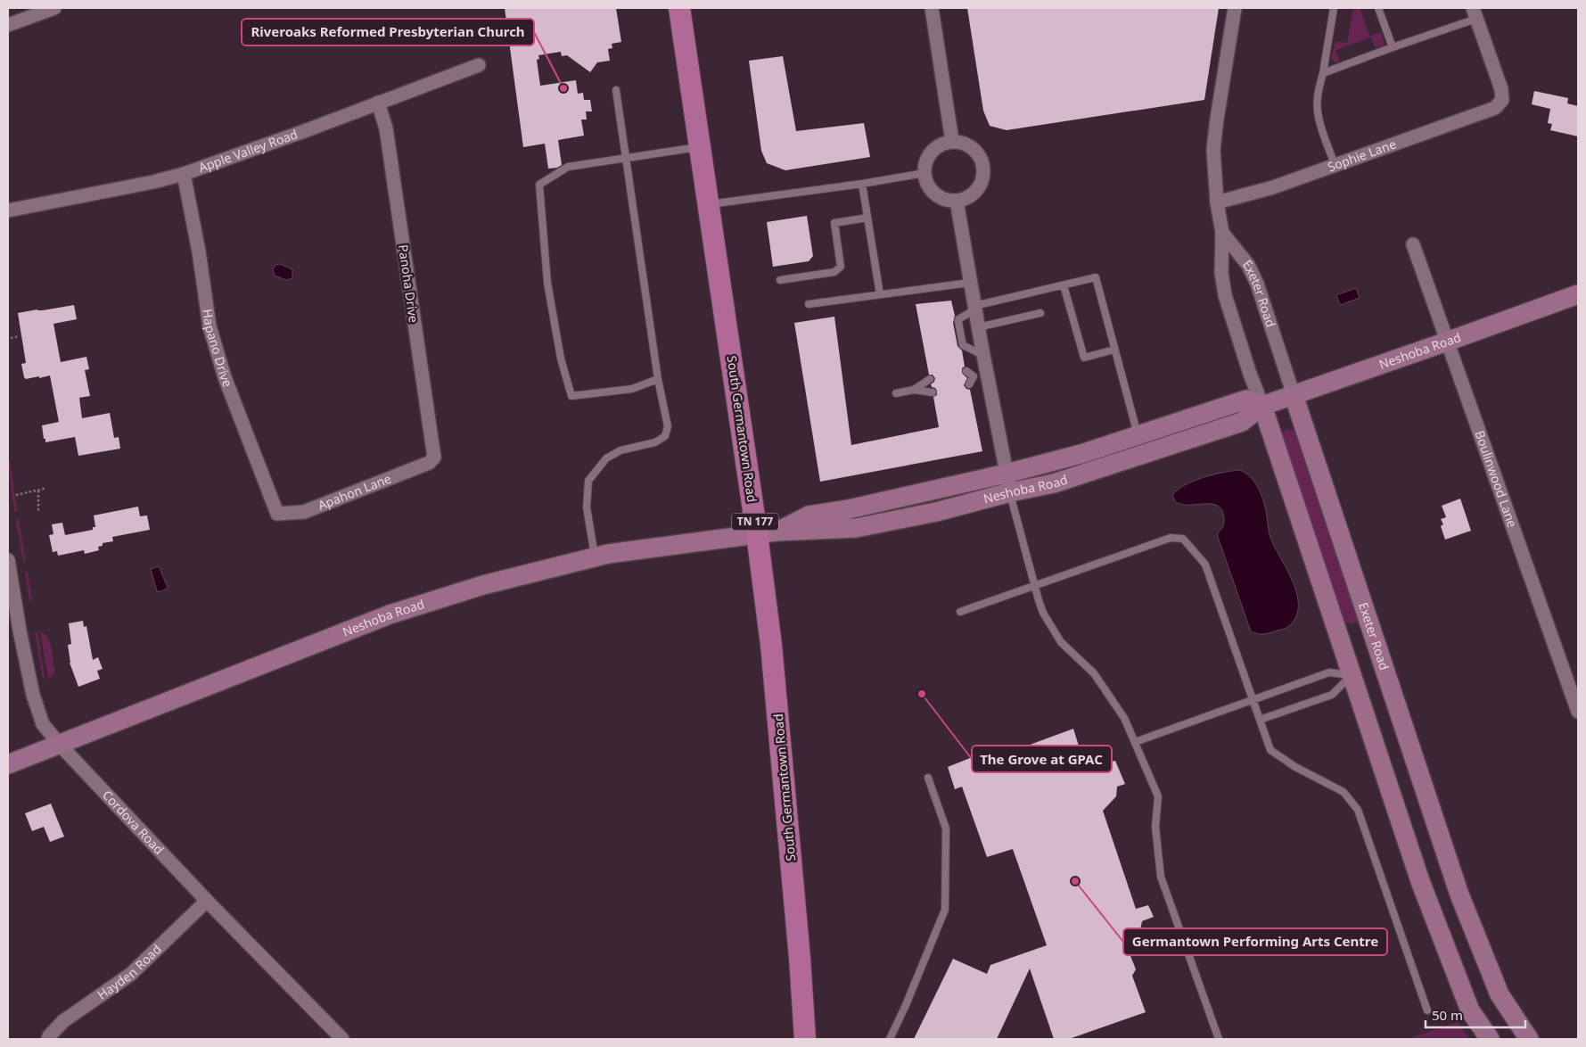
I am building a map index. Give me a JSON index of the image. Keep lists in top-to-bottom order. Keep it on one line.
{"streets":{"main road":["South Germantown Road","TN 177"],"street":["Apple Valley Road","Sophie Lane","Panoha Drive","Exeter Road","Hapano Drive","Neshoba Road","Boulinwood Lane","Apahon Lane","Cordova Road","Hayden Road"]},"crossings":[["Apple Valley Road","Panoha Drive"],["Apple Valley Road","Hapano Drive"],["Sophie Lane","Exeter Road"],["Panoha Drive","Apahon Lane"],["Exeter Road","Neshoba Road"],["Hapano Drive","Apahon Lane"],["Neshoba Road","South Germantown Road"],["Neshoba Road","Boulinwood Lane"],["Neshoba Road","Cordova Road"],["Cordova Road","Hayden Road"]],"places":["Riveroaks Reformed Presbyterian Church","The Grove at GPAC","Germantown Performing Arts Centre"],"scale_bar":"50 m"}
